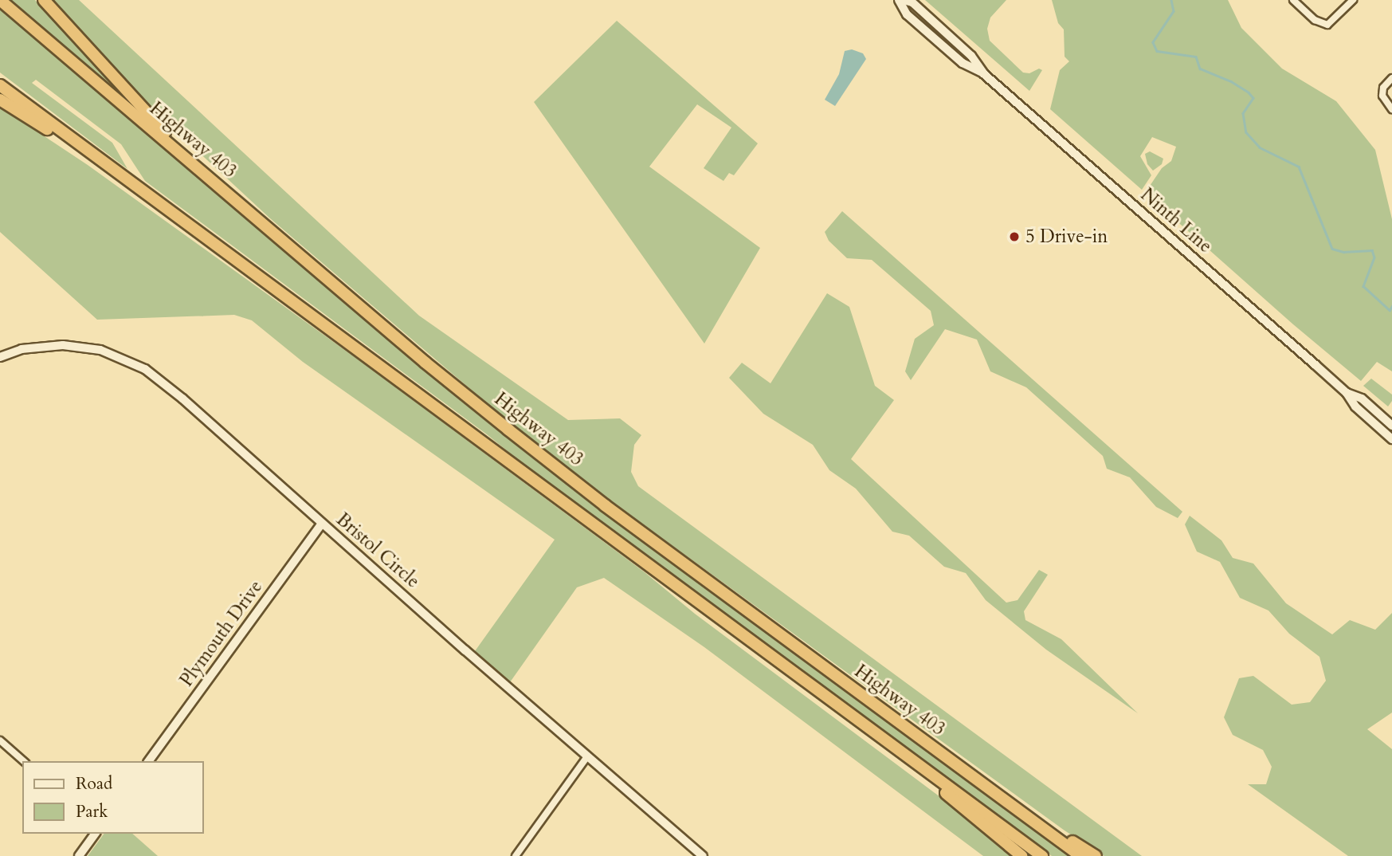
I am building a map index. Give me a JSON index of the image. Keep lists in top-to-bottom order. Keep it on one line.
{"streets":{"highway":["Highway 403"],"street":["Ninth Line","Bristol Circle","Plymouth Drive"]},"crossings":[["Bristol Circle","Plymouth Drive"]],"places":["5 Drive-in"],"legend":["Road","Park"]}
